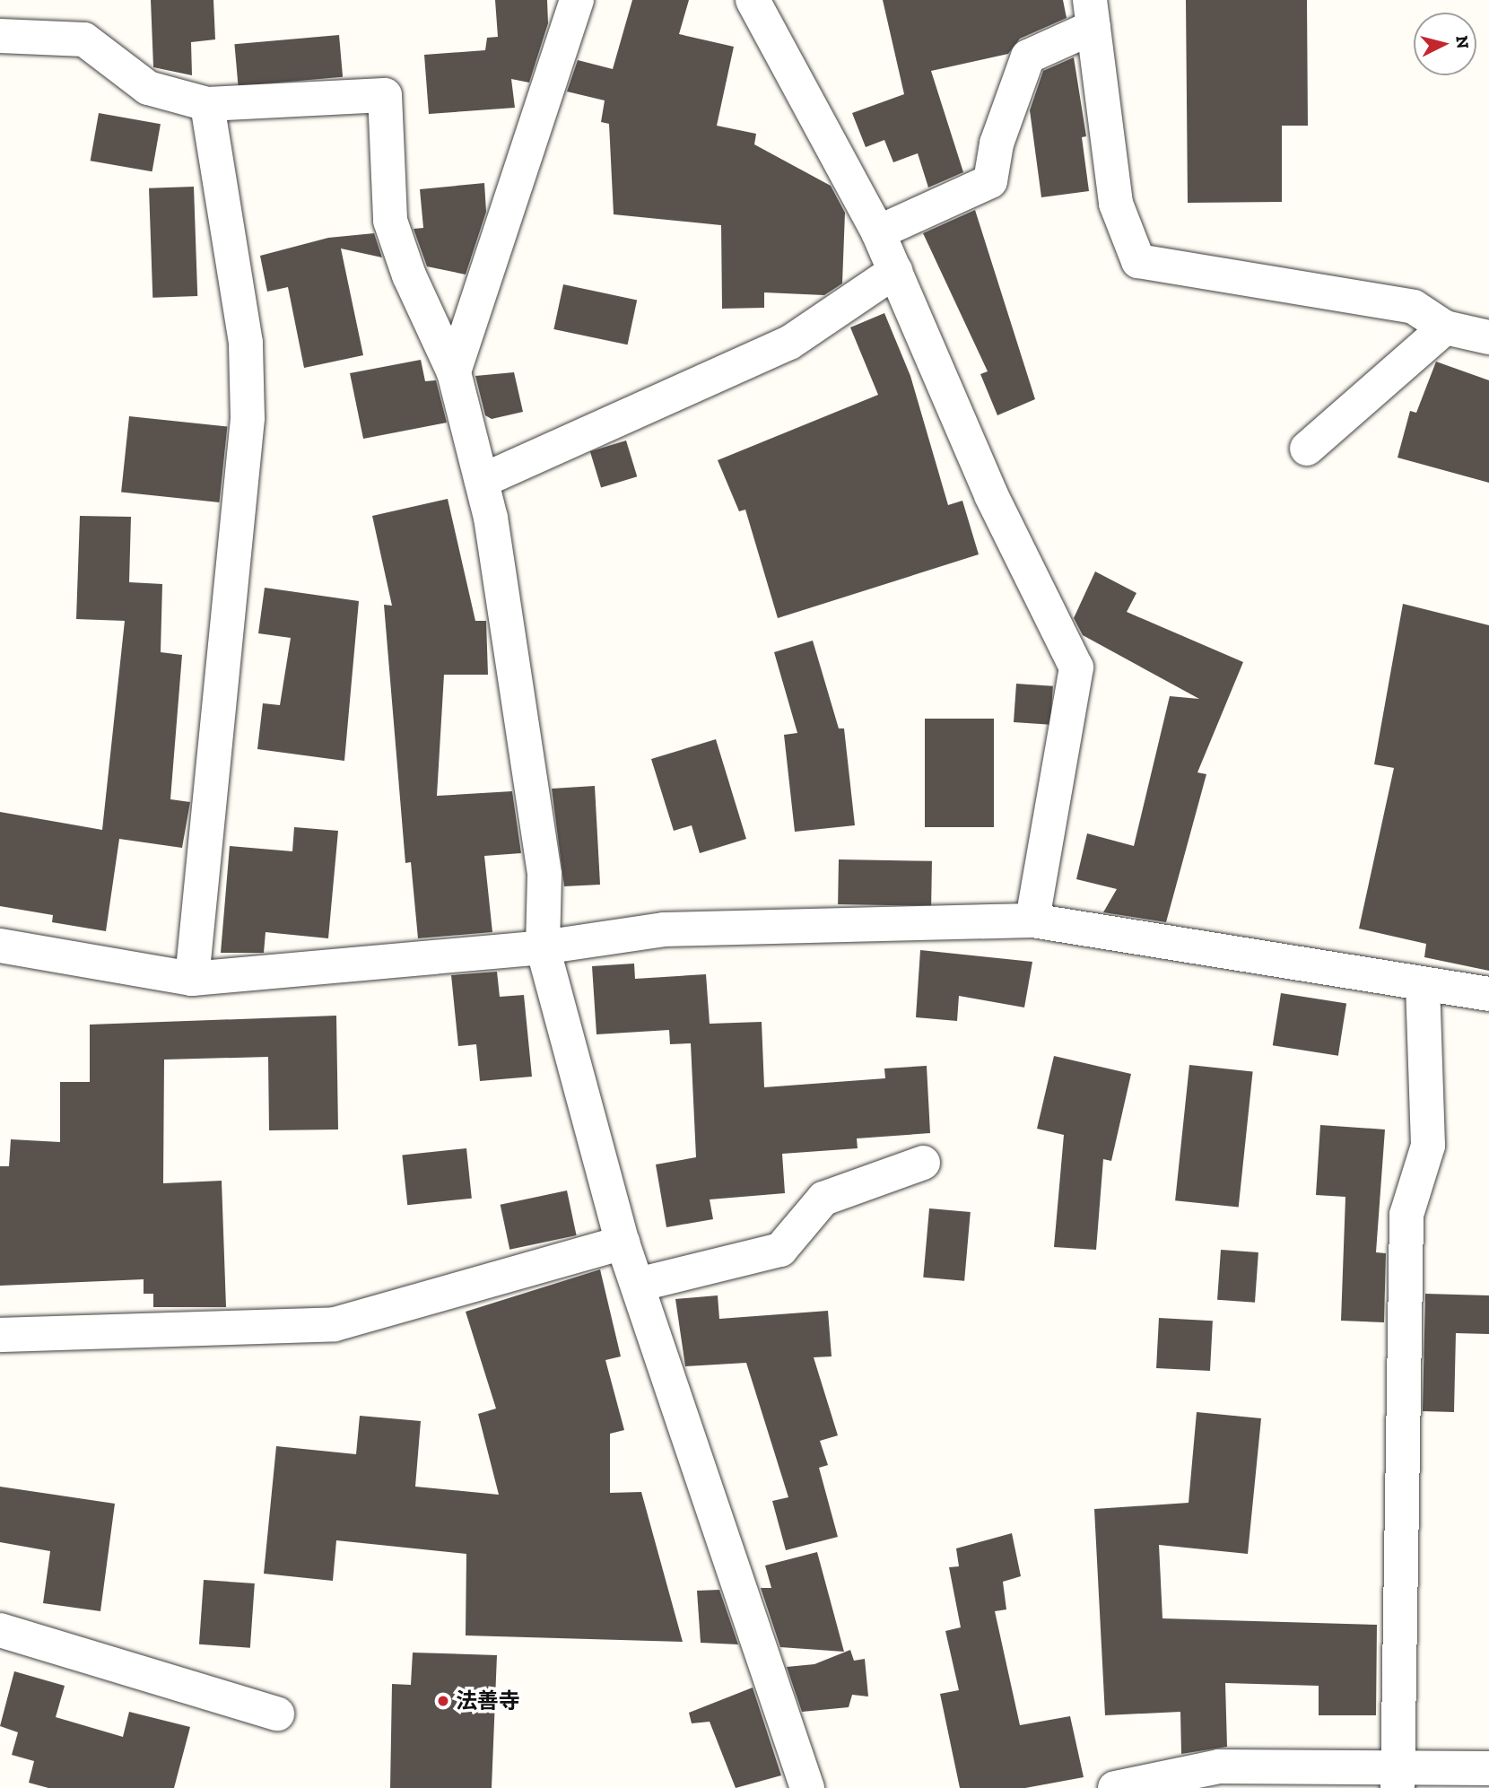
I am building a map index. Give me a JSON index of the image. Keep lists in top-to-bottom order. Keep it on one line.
{"places":["法善寺"],"north":"right"}
